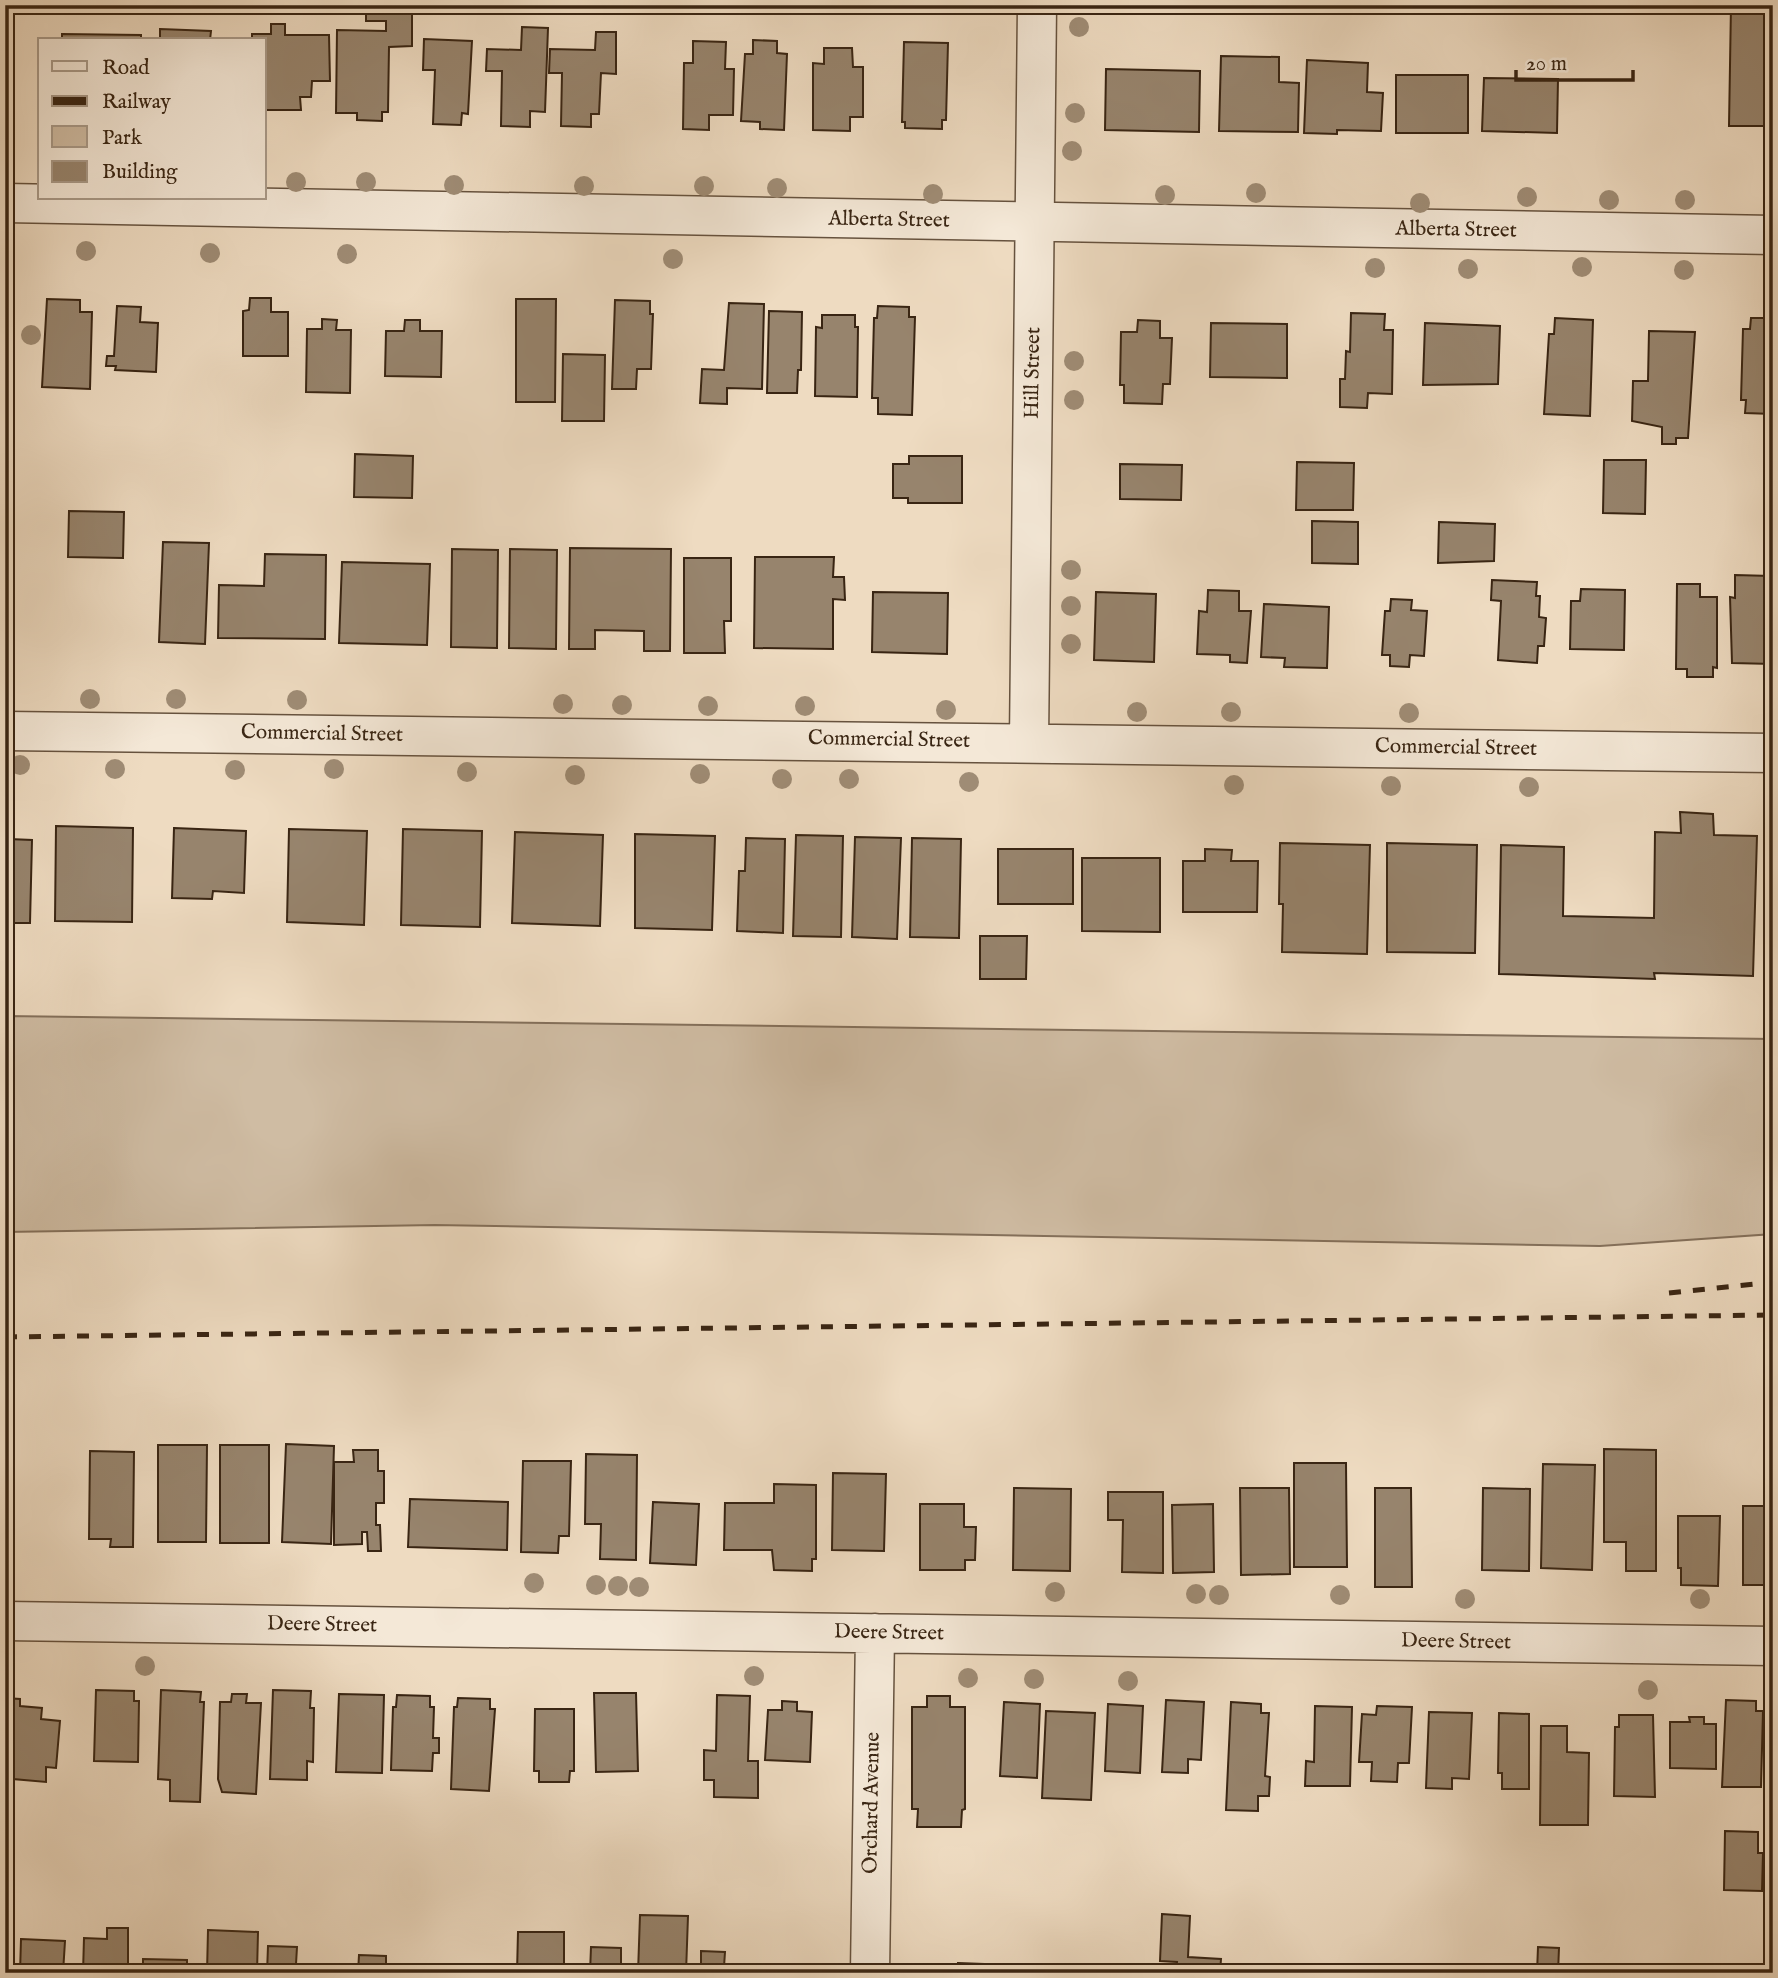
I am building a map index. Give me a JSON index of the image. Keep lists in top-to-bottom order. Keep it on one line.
{"streets":{"street":["Alberta Street","Hill Street","Commercial Street","Deere Street","Orchard Avenue"]},"crossings":[["Alberta Street","Hill Street"],["Hill Street","Commercial Street"],["Deere Street","Orchard Avenue"]],"legend":["Road","Railway","Park","Building"],"scale_bar":"20 m"}
